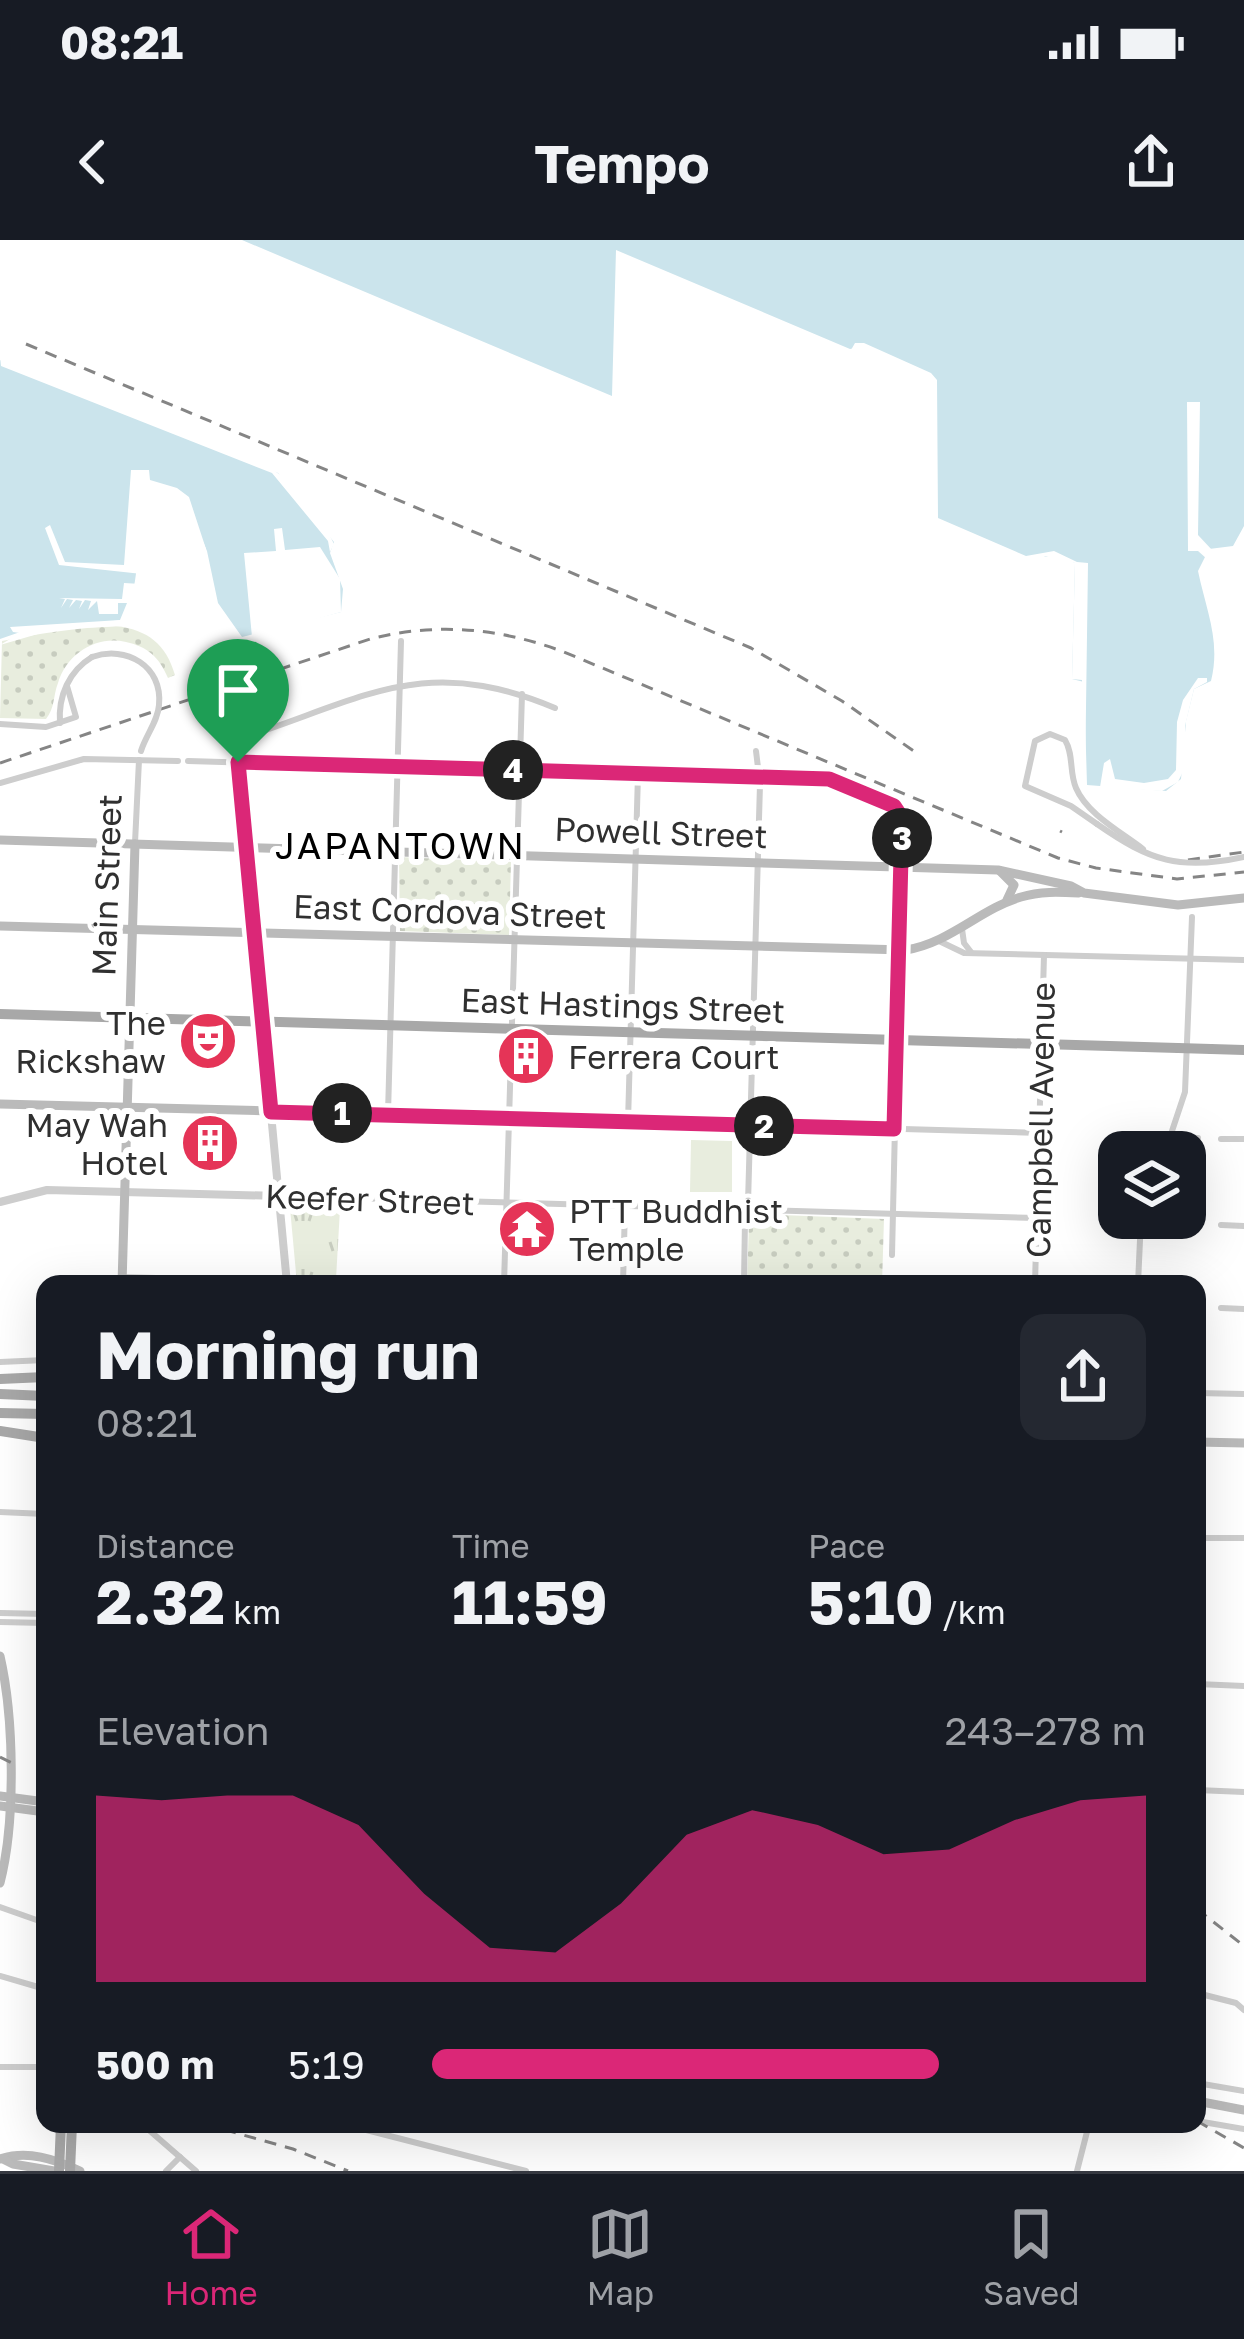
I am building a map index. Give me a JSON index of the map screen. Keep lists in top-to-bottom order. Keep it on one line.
{"streets":{"main road":["Powell Street","Main Street","East Cordova Street","East Hastings Street"],"street":["Campbell Avenue","Keefer Street"]},"crossings":[["Powell Street","Main Street"],["Powell Street","East Cordova Street"],["Main Street","East Cordova Street"],["Main Street","East Hastings Street"],["Main Street","Keefer Street"],["East Hastings Street","Campbell Avenue"]],"districts":["JAPANTOWN"],"places":{"theatre":["The Rickshaw"],"building":["Ferrera Court","May Wah Hotel"],"temple":["PTT Buddhist Temple"]},"page":{"status":"08:21","header":"Tempo","pins":["4","3","1","2"],"heading":["Morning run","08:21"],"stats":[["Distance","2.32 km"],["Time","11:59"],["Pace","5:10 /km"]],"chart":["Elevation","243–278 m"],"list":[{"name":"500 m","note":"5:19"}],"tabs":["Home","Map","Saved"]}}
